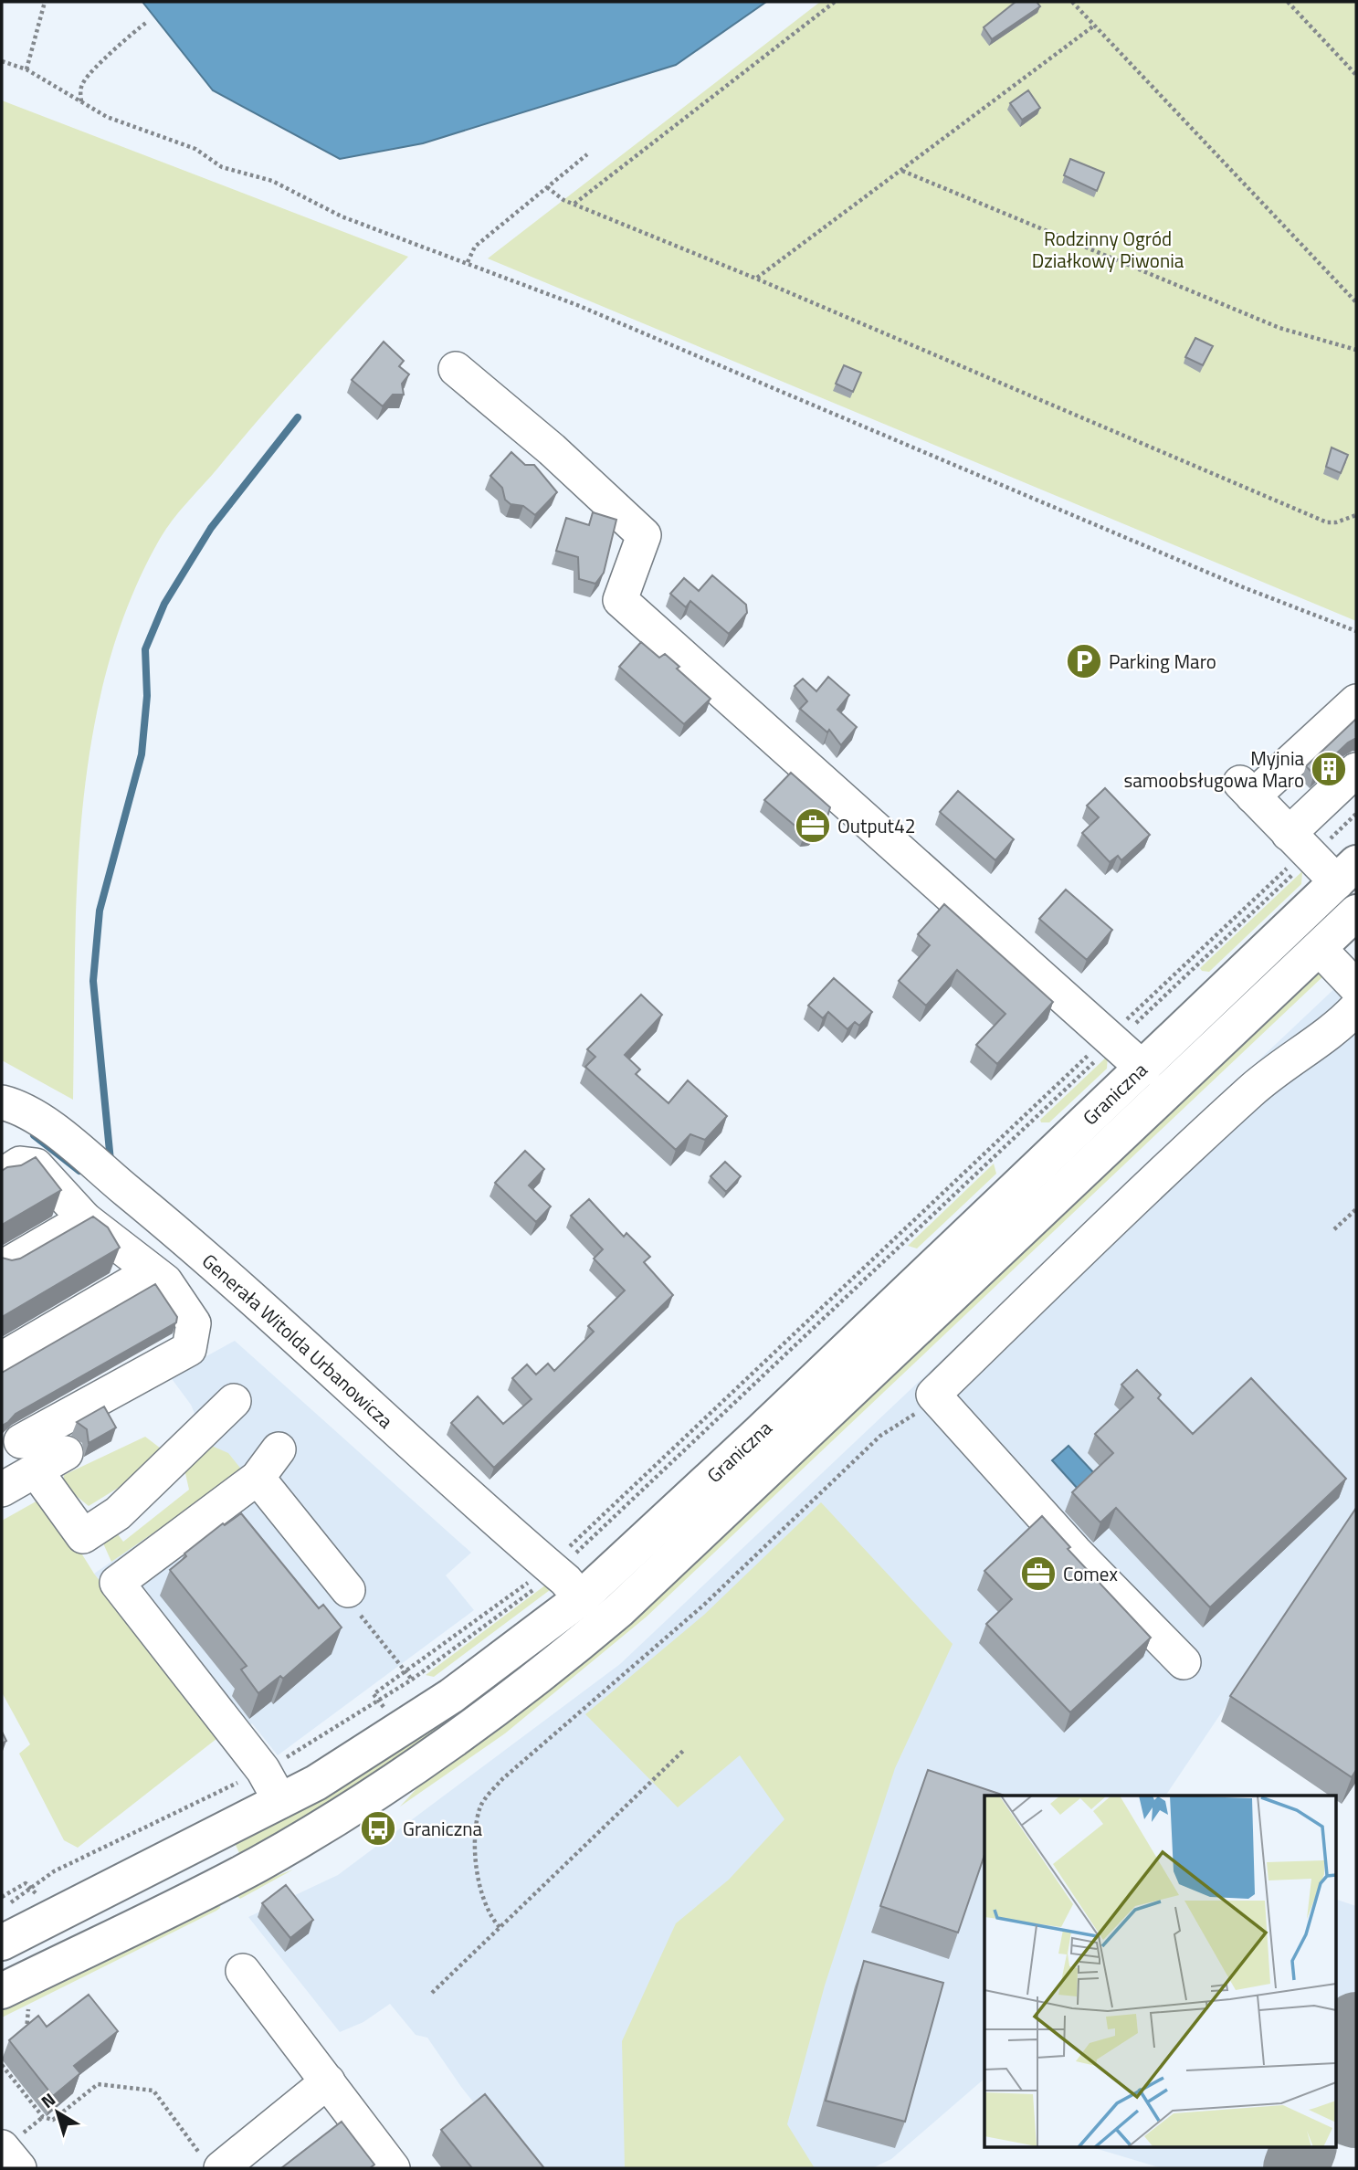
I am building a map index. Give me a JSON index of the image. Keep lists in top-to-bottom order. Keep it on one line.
{"streets":{"main road":["Graniczna"],"street":["Generała Witolda Urbanowicza"]},"crossings":[["Graniczna","Generała Witolda Urbanowicza"]],"parks":["Rodzinny Ogród Działkowy Piwonia"],"places":{"parking":["Parking Maro"],"building":["Myjnia samoobsługowa Maro"],"office":["Output42","Comex"],"bus stop":["Graniczna"]},"north":"top left"}
